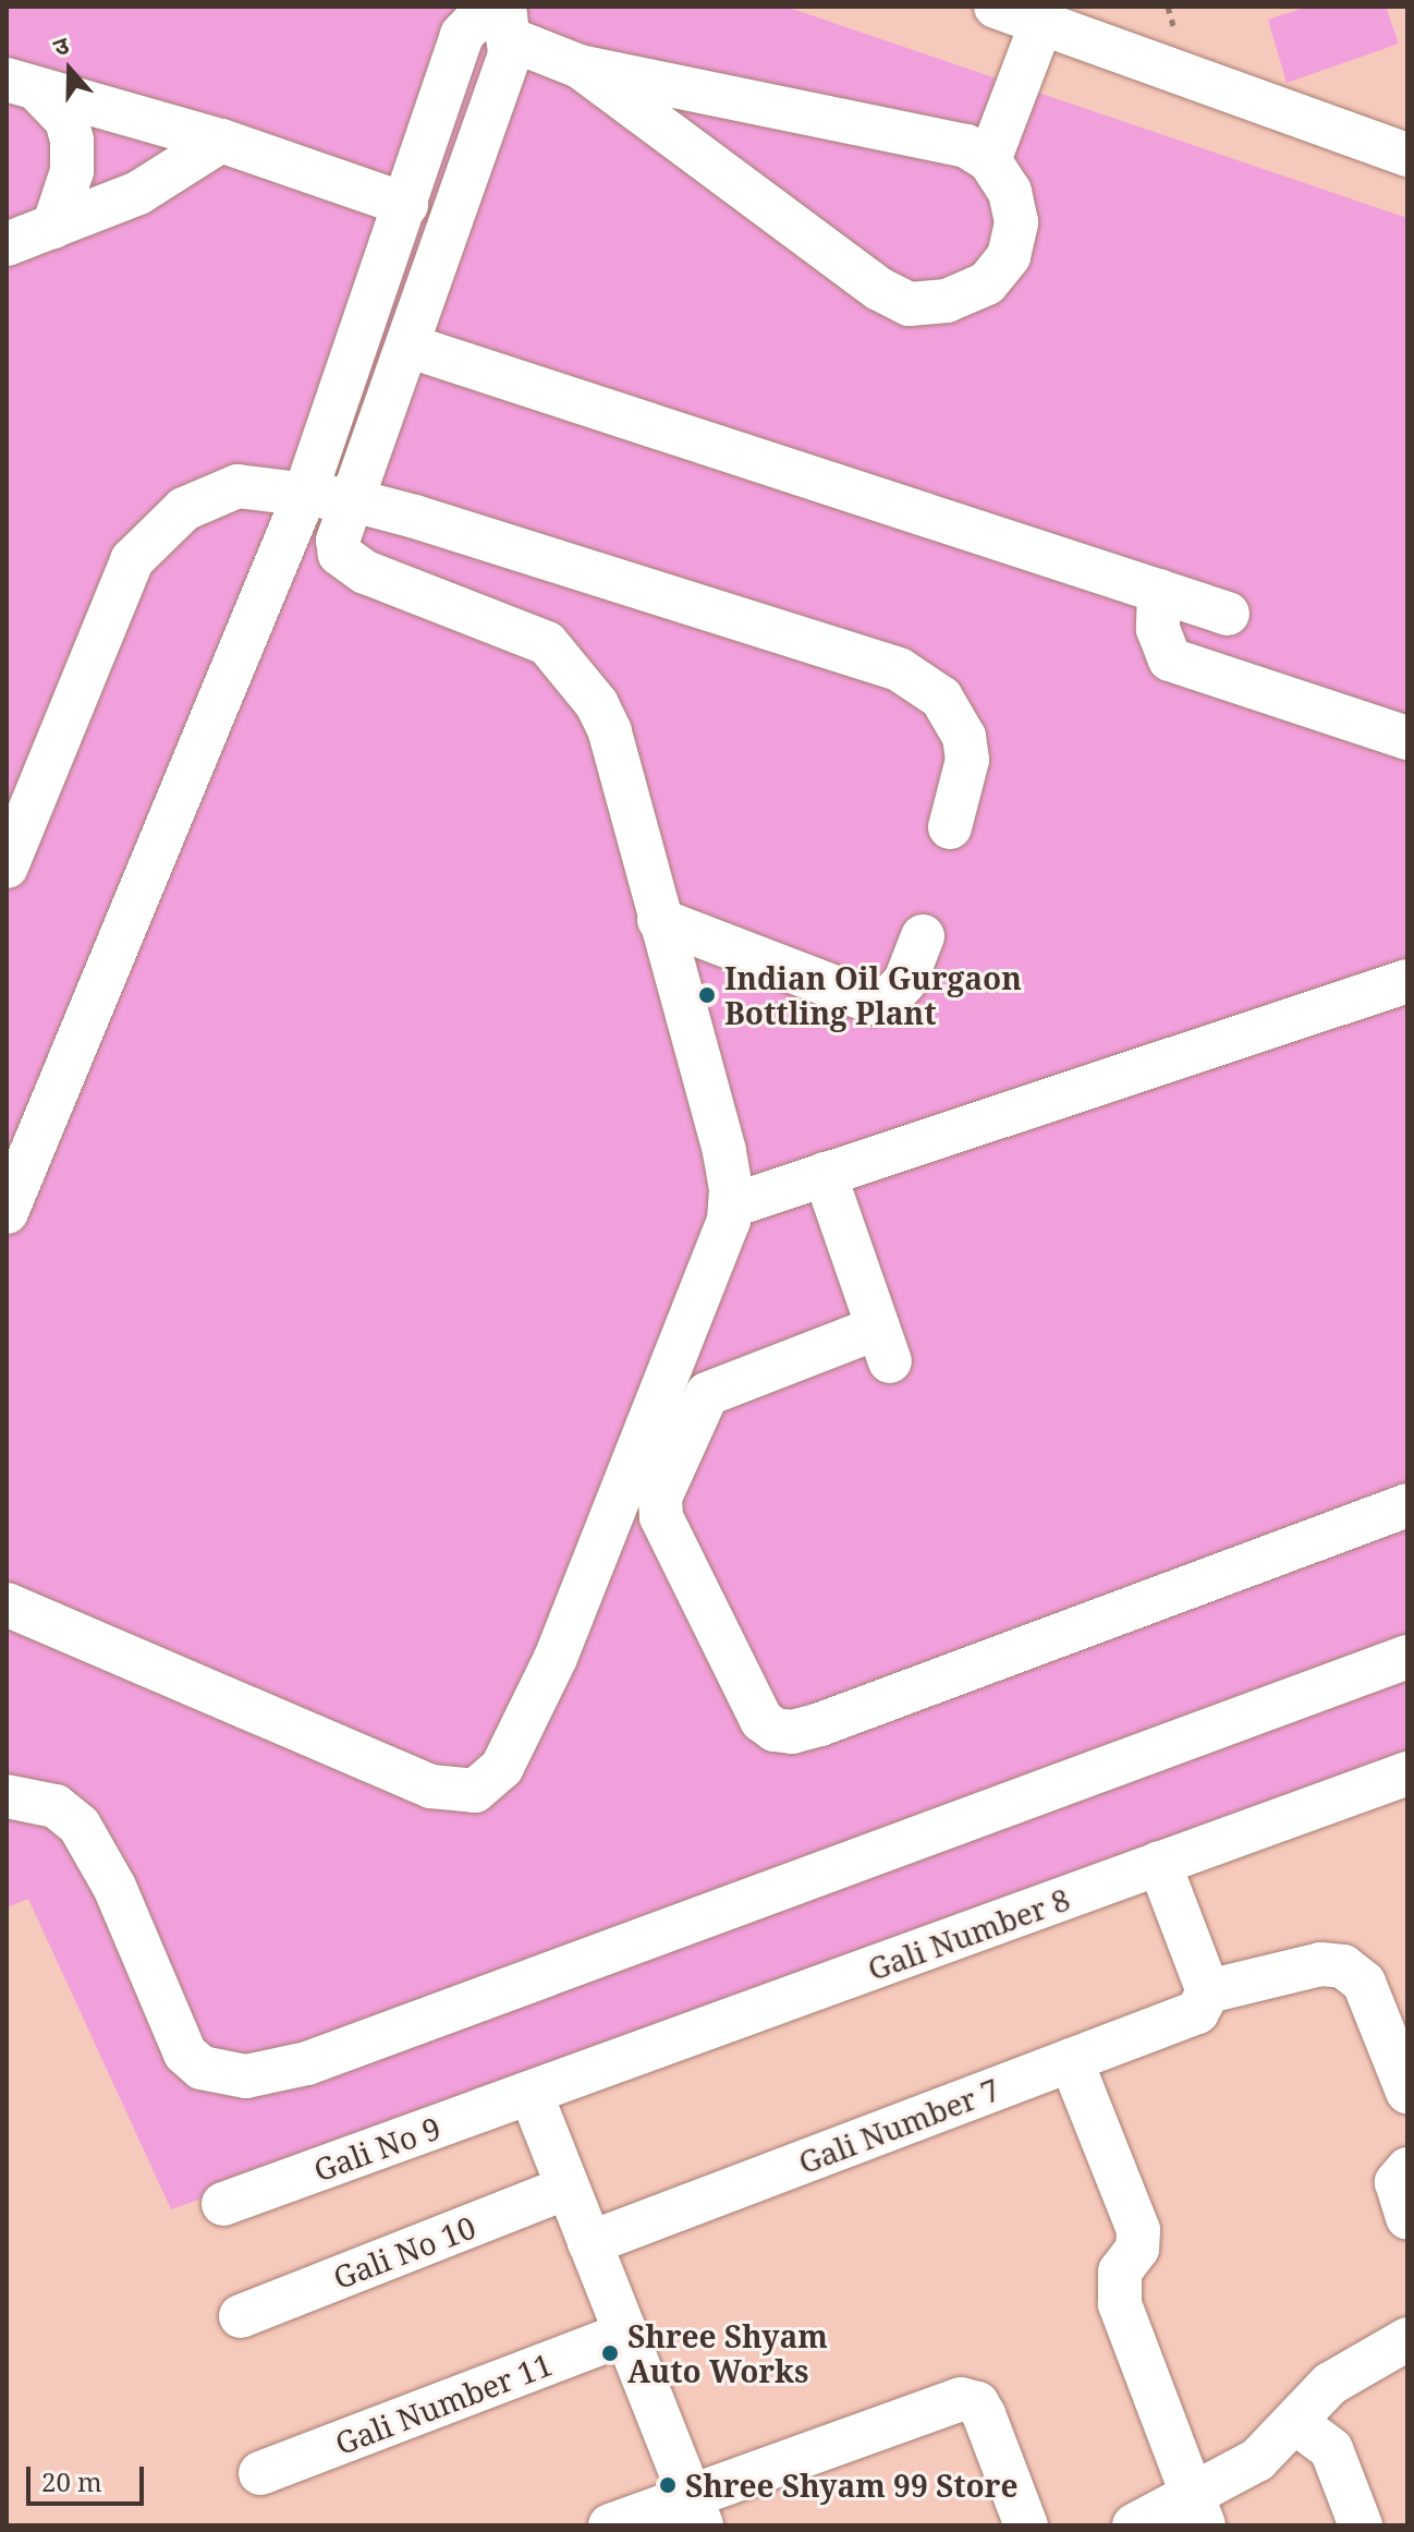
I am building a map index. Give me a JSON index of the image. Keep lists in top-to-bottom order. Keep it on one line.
{"streets":{"street":["Gali Number 8","Gali Number 7","Gali No 9","Gali No 10","Gali Number 11"]},"crossings":[["Gali Number 8","Gali No 9"]],"places":["Indian Oil Gurgaon Bottling Plant","Shree Shyam Auto Works","Shree Shyam 99 Store"],"scale_bar":"20 m","north":"top"}
